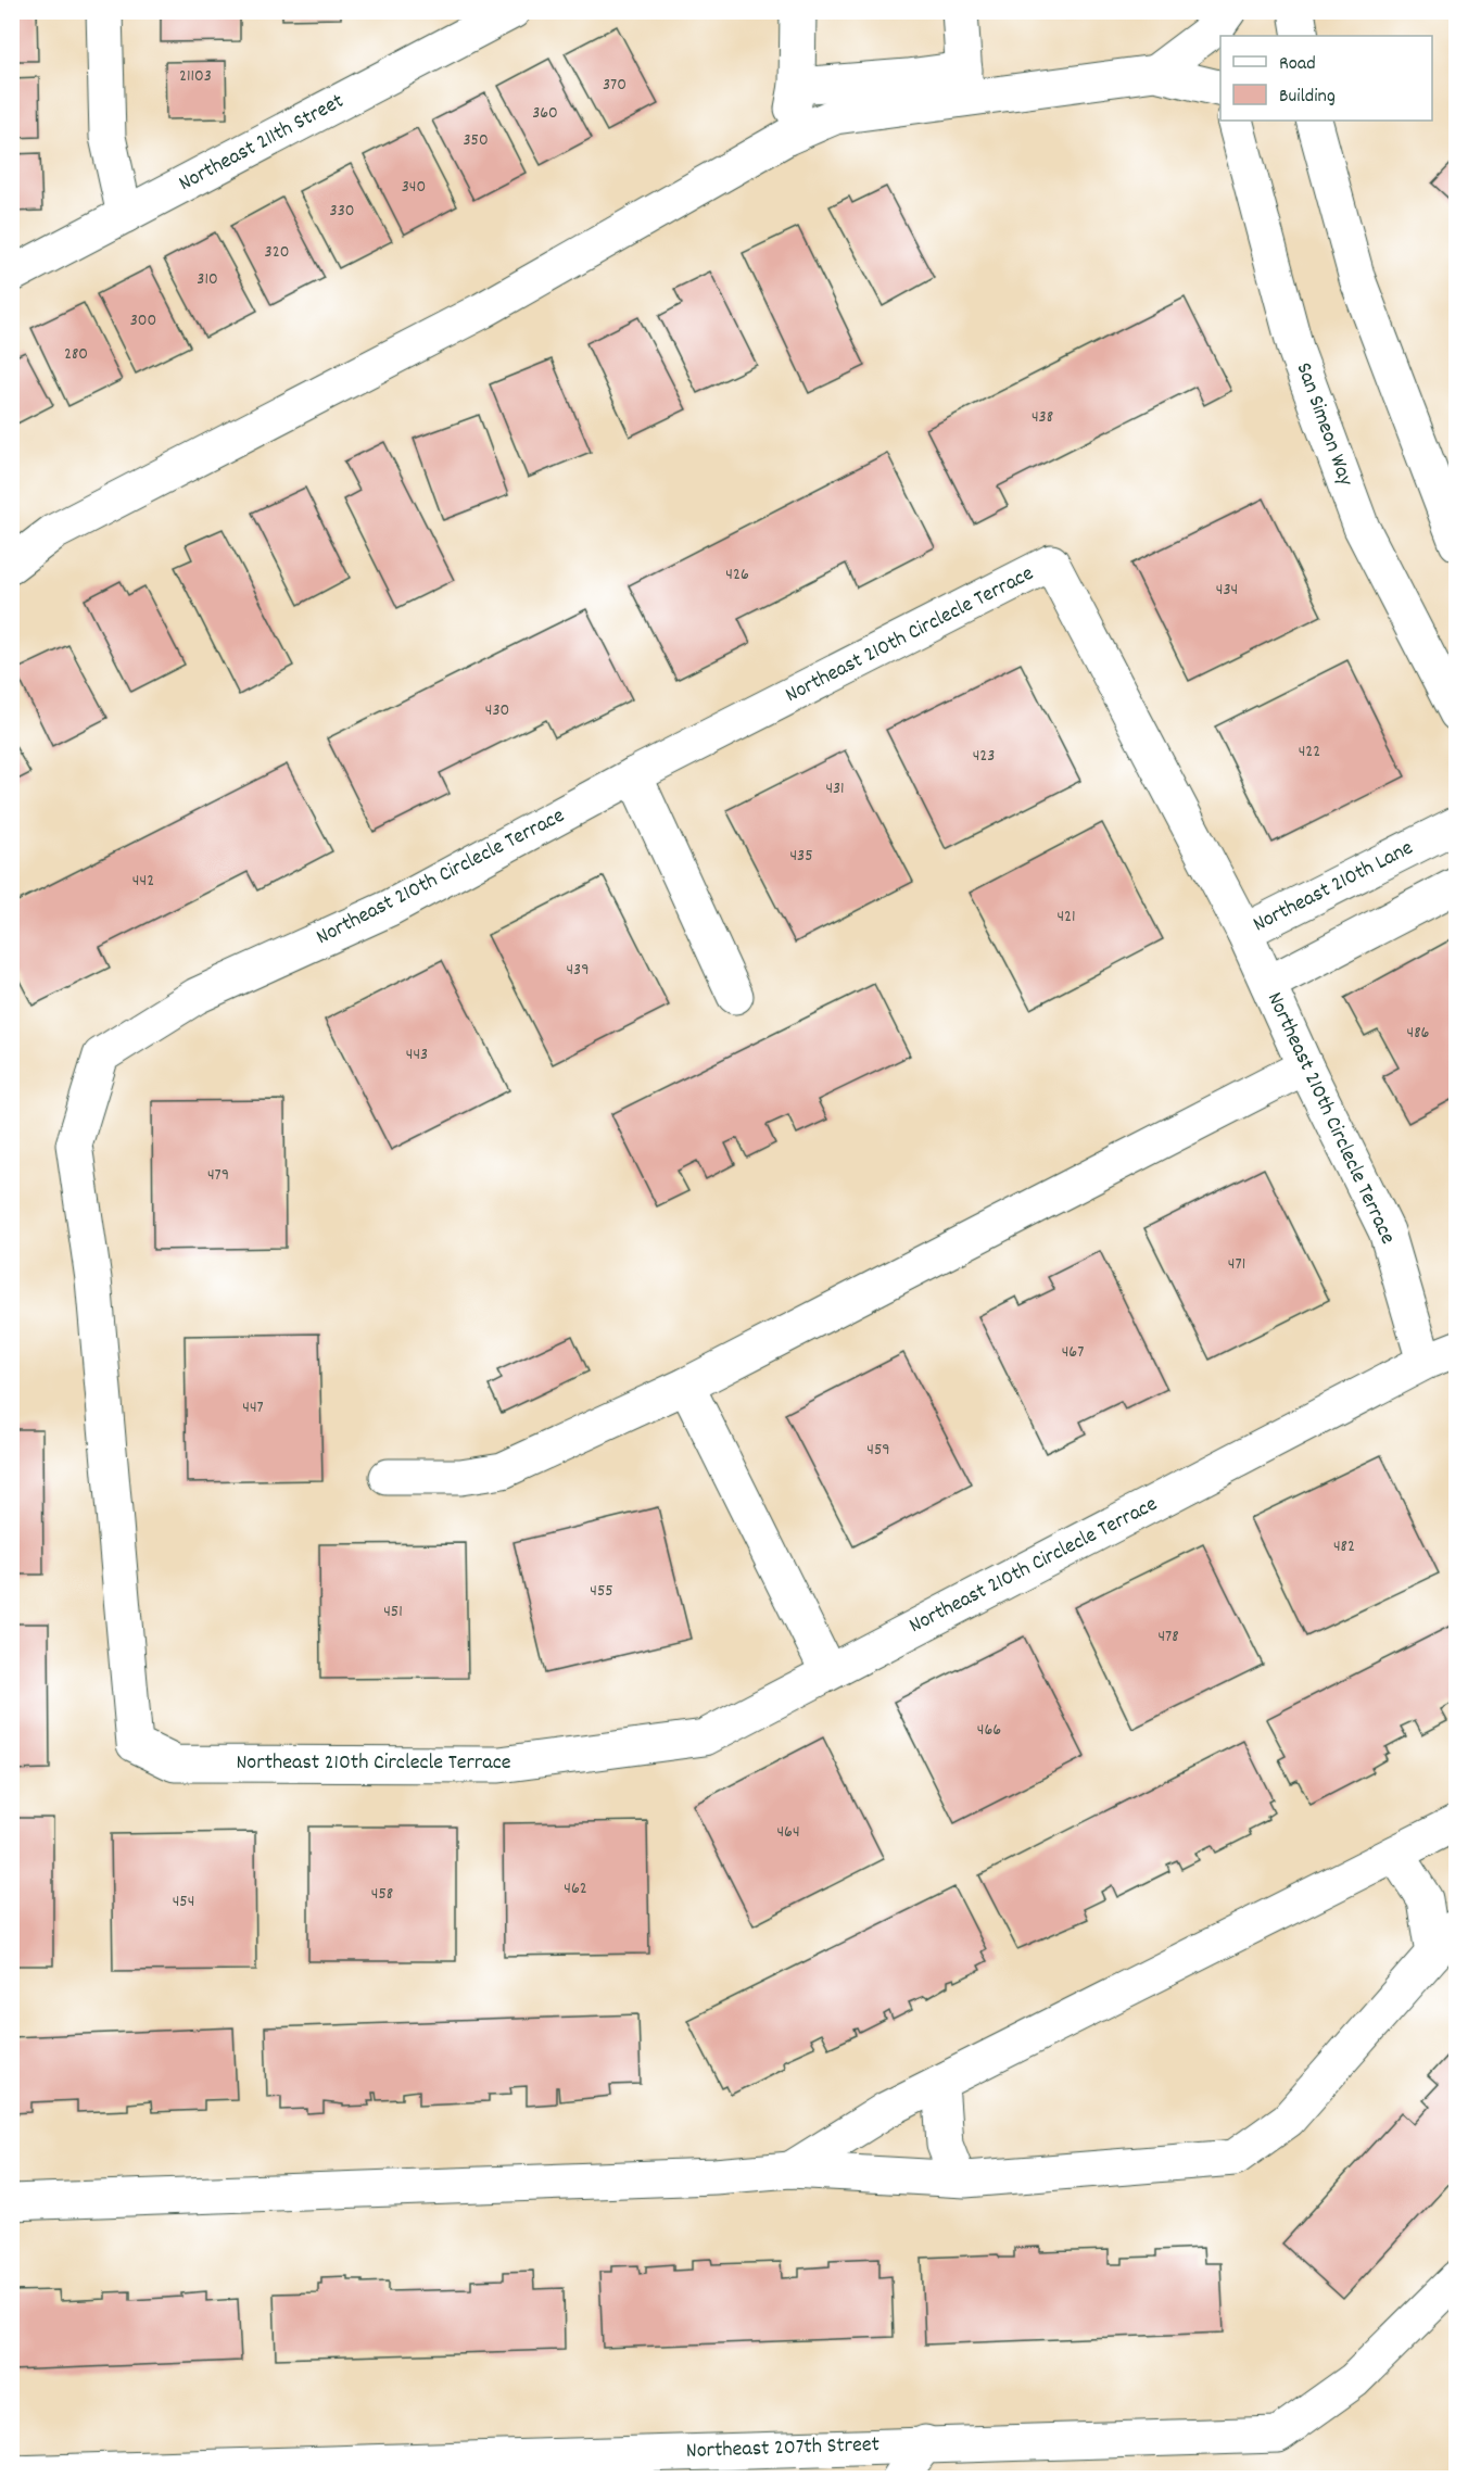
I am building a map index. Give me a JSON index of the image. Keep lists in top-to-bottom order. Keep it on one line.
{"streets":{"street":["Northeast 211th Street","San Simeon Way","Northeast 210th Circlecle Terrace","Northeast 210th Lane","Northeast 207th Street"]},"crossings":[["Northeast 210th Circlecle Terrace","Northeast 210th Lane"]],"house_numbers":["21103","370","360","350","340","330","320","310","300","280","438","426","434","430","422","423","431","435","442","421","439","486","443","479","471","467","447","459","482","455","451","478","466","464","462","458","454"],"legend":["Road","Building"]}
